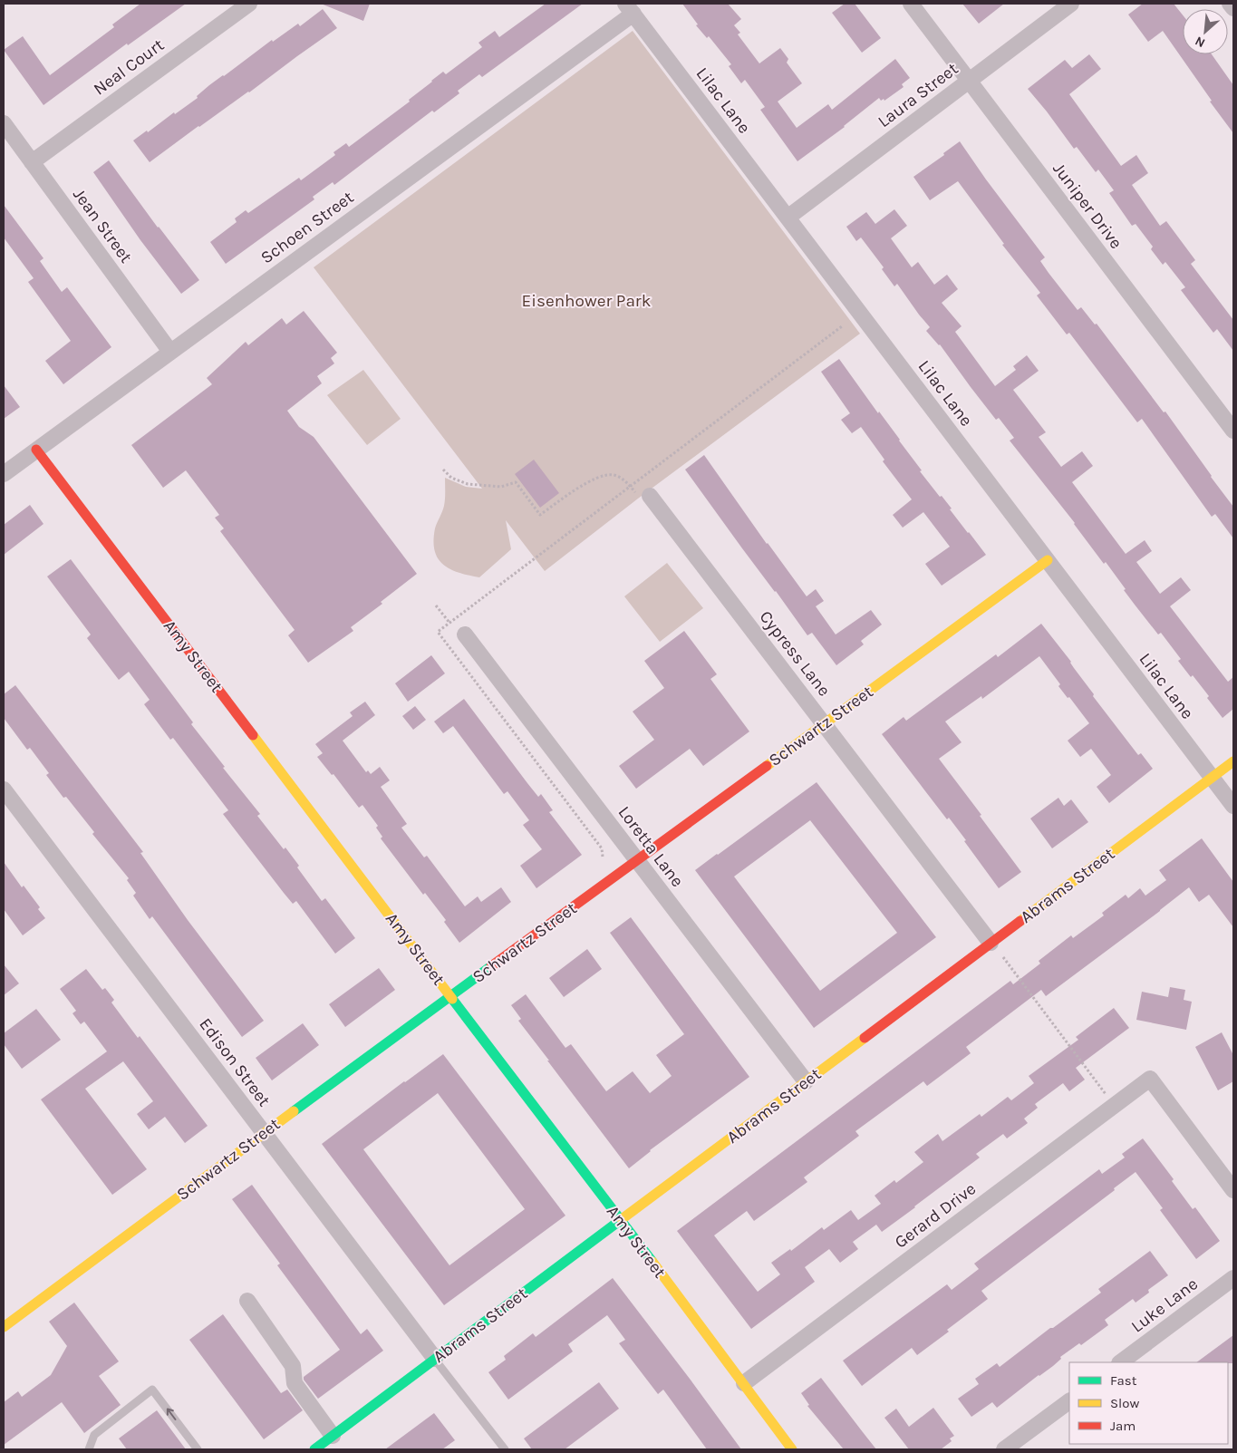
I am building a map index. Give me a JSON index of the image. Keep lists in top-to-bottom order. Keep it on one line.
{"streets":{"street":["Neal Court","Laura Street","Lilac Lane","Juniper Drive","Jean Street","Schoen Street","Cypress Lane","Amy Street","Schwartz Street","Loretta Lane","Abrams Street","Edison Street","Gerard Drive","Luke Lane"]},"crossings":[["Neal Court","Jean Street"],["Laura Street","Lilac Lane"],["Laura Street","Juniper Drive"],["Lilac Lane","Schoen Street"],["Lilac Lane","Schwartz Street"],["Lilac Lane","Abrams Street"],["Jean Street","Schoen Street"],["Schoen Street","Amy Street"],["Cypress Lane","Schwartz Street"],["Cypress Lane","Abrams Street"],["Amy Street","Schwartz Street"],["Amy Street","Abrams Street"],["Amy Street","Gerard Drive"],["Schwartz Street","Loretta Lane"],["Schwartz Street","Edison Street"],["Loretta Lane","Abrams Street"],["Abrams Street","Edison Street"]],"parks":["Eisenhower Park"],"legend":["Fast","Slow","Jam"],"north":"bottom left"}
